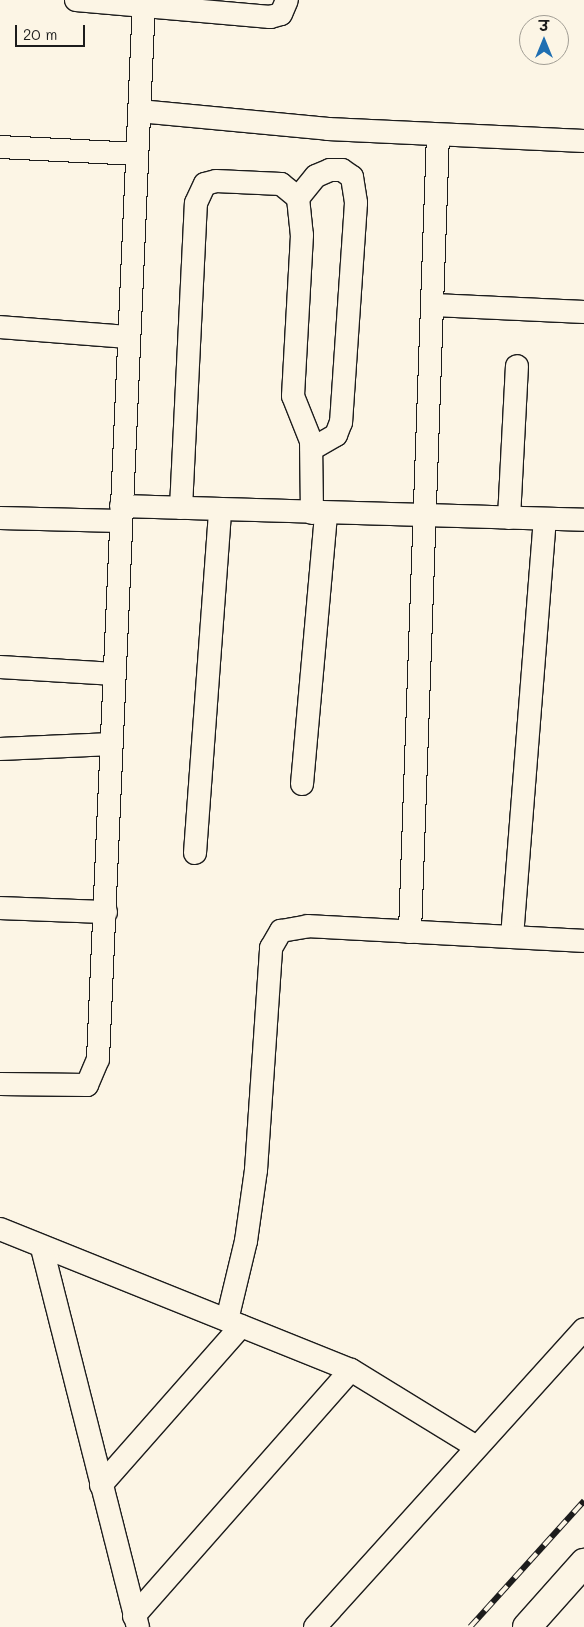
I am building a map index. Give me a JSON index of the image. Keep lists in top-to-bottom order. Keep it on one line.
{"scale_bar":"20 m","north":"top"}
